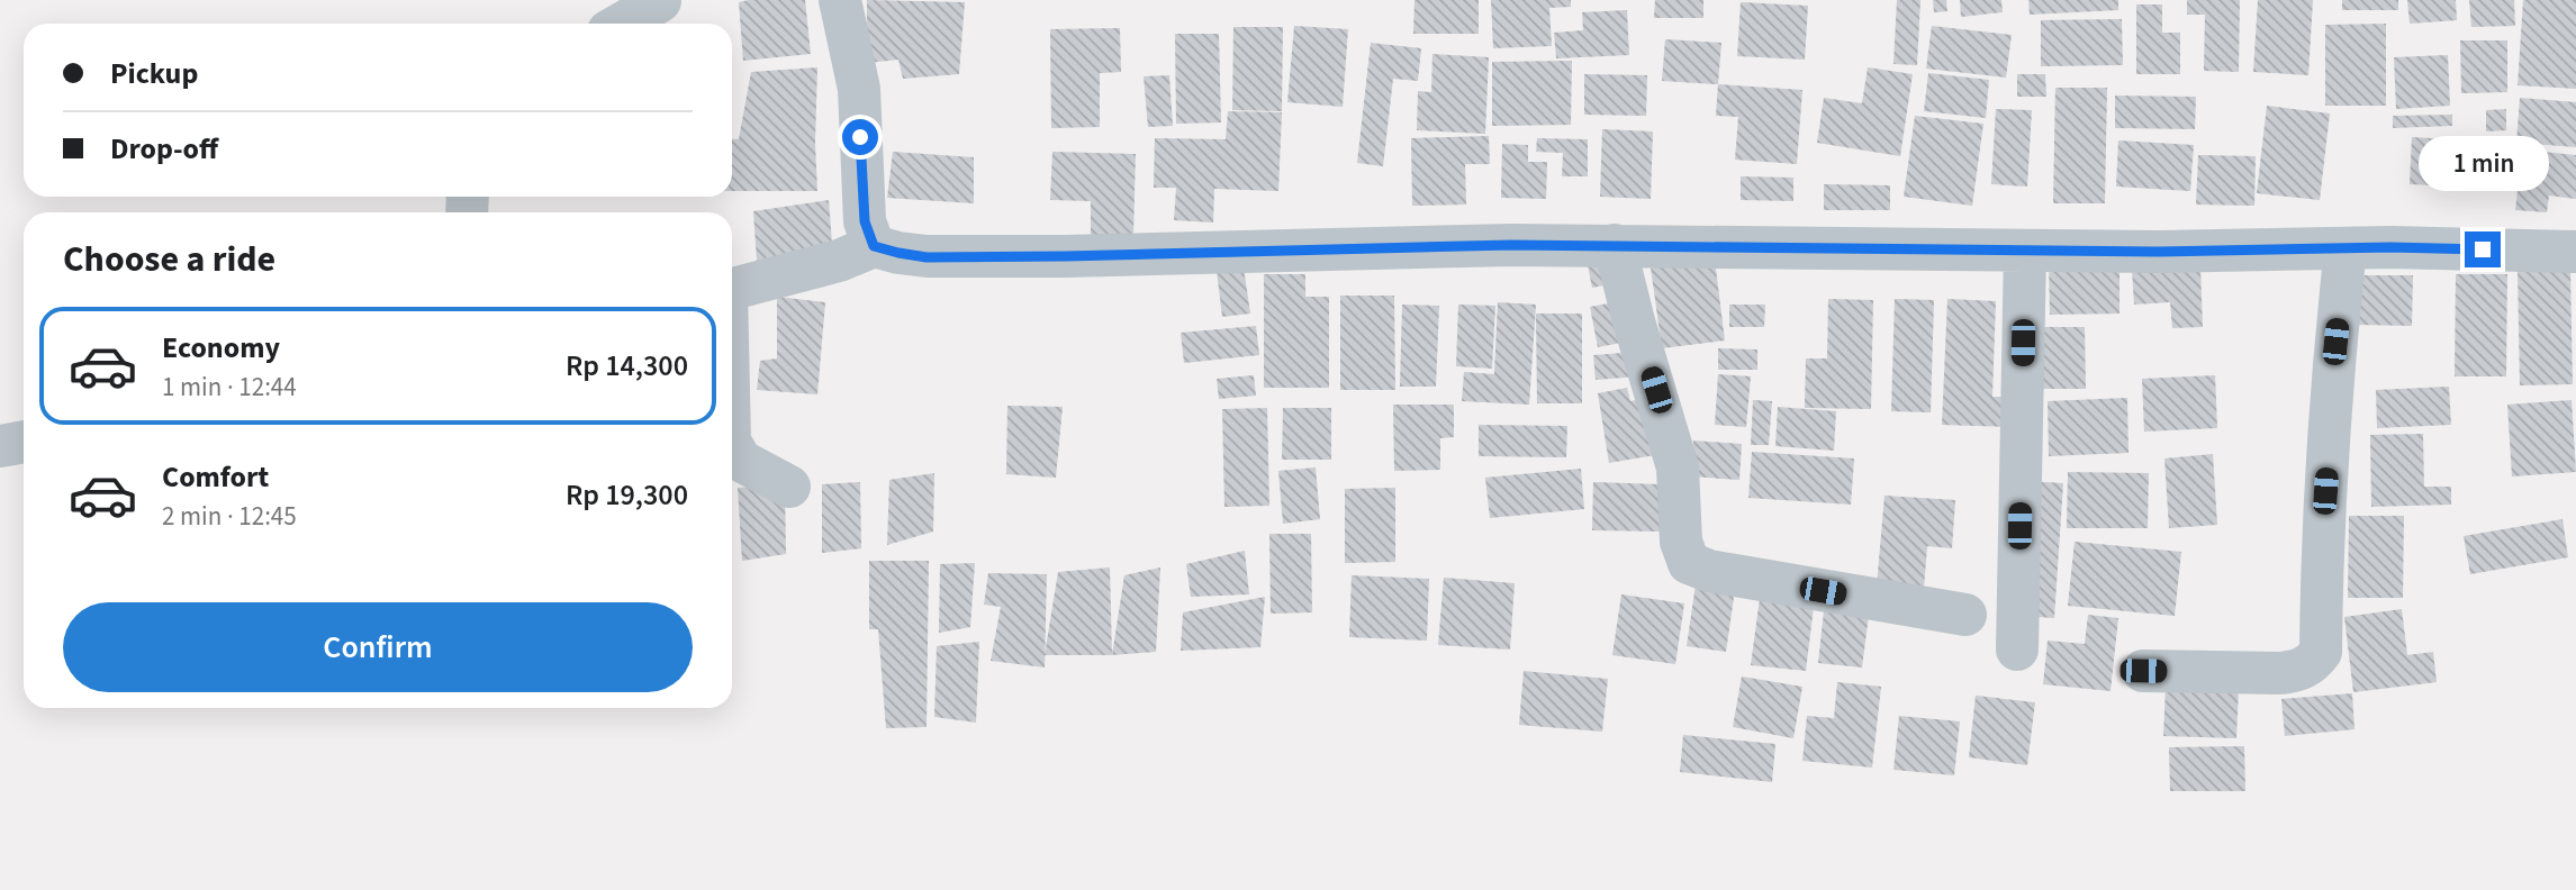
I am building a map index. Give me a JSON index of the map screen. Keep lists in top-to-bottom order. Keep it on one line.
{"page":{"banner":["Pickup","Drop-off"],"bubble":"1 min","heading":"Choose a ride","list":[{"name":"Economy","note":"1 min · 12:44","value":"Rp 14,300"},{"name":"Comfort","note":"2 min · 12:45","value":"Rp 19,300"}],"buttons":"Confirm"}}
